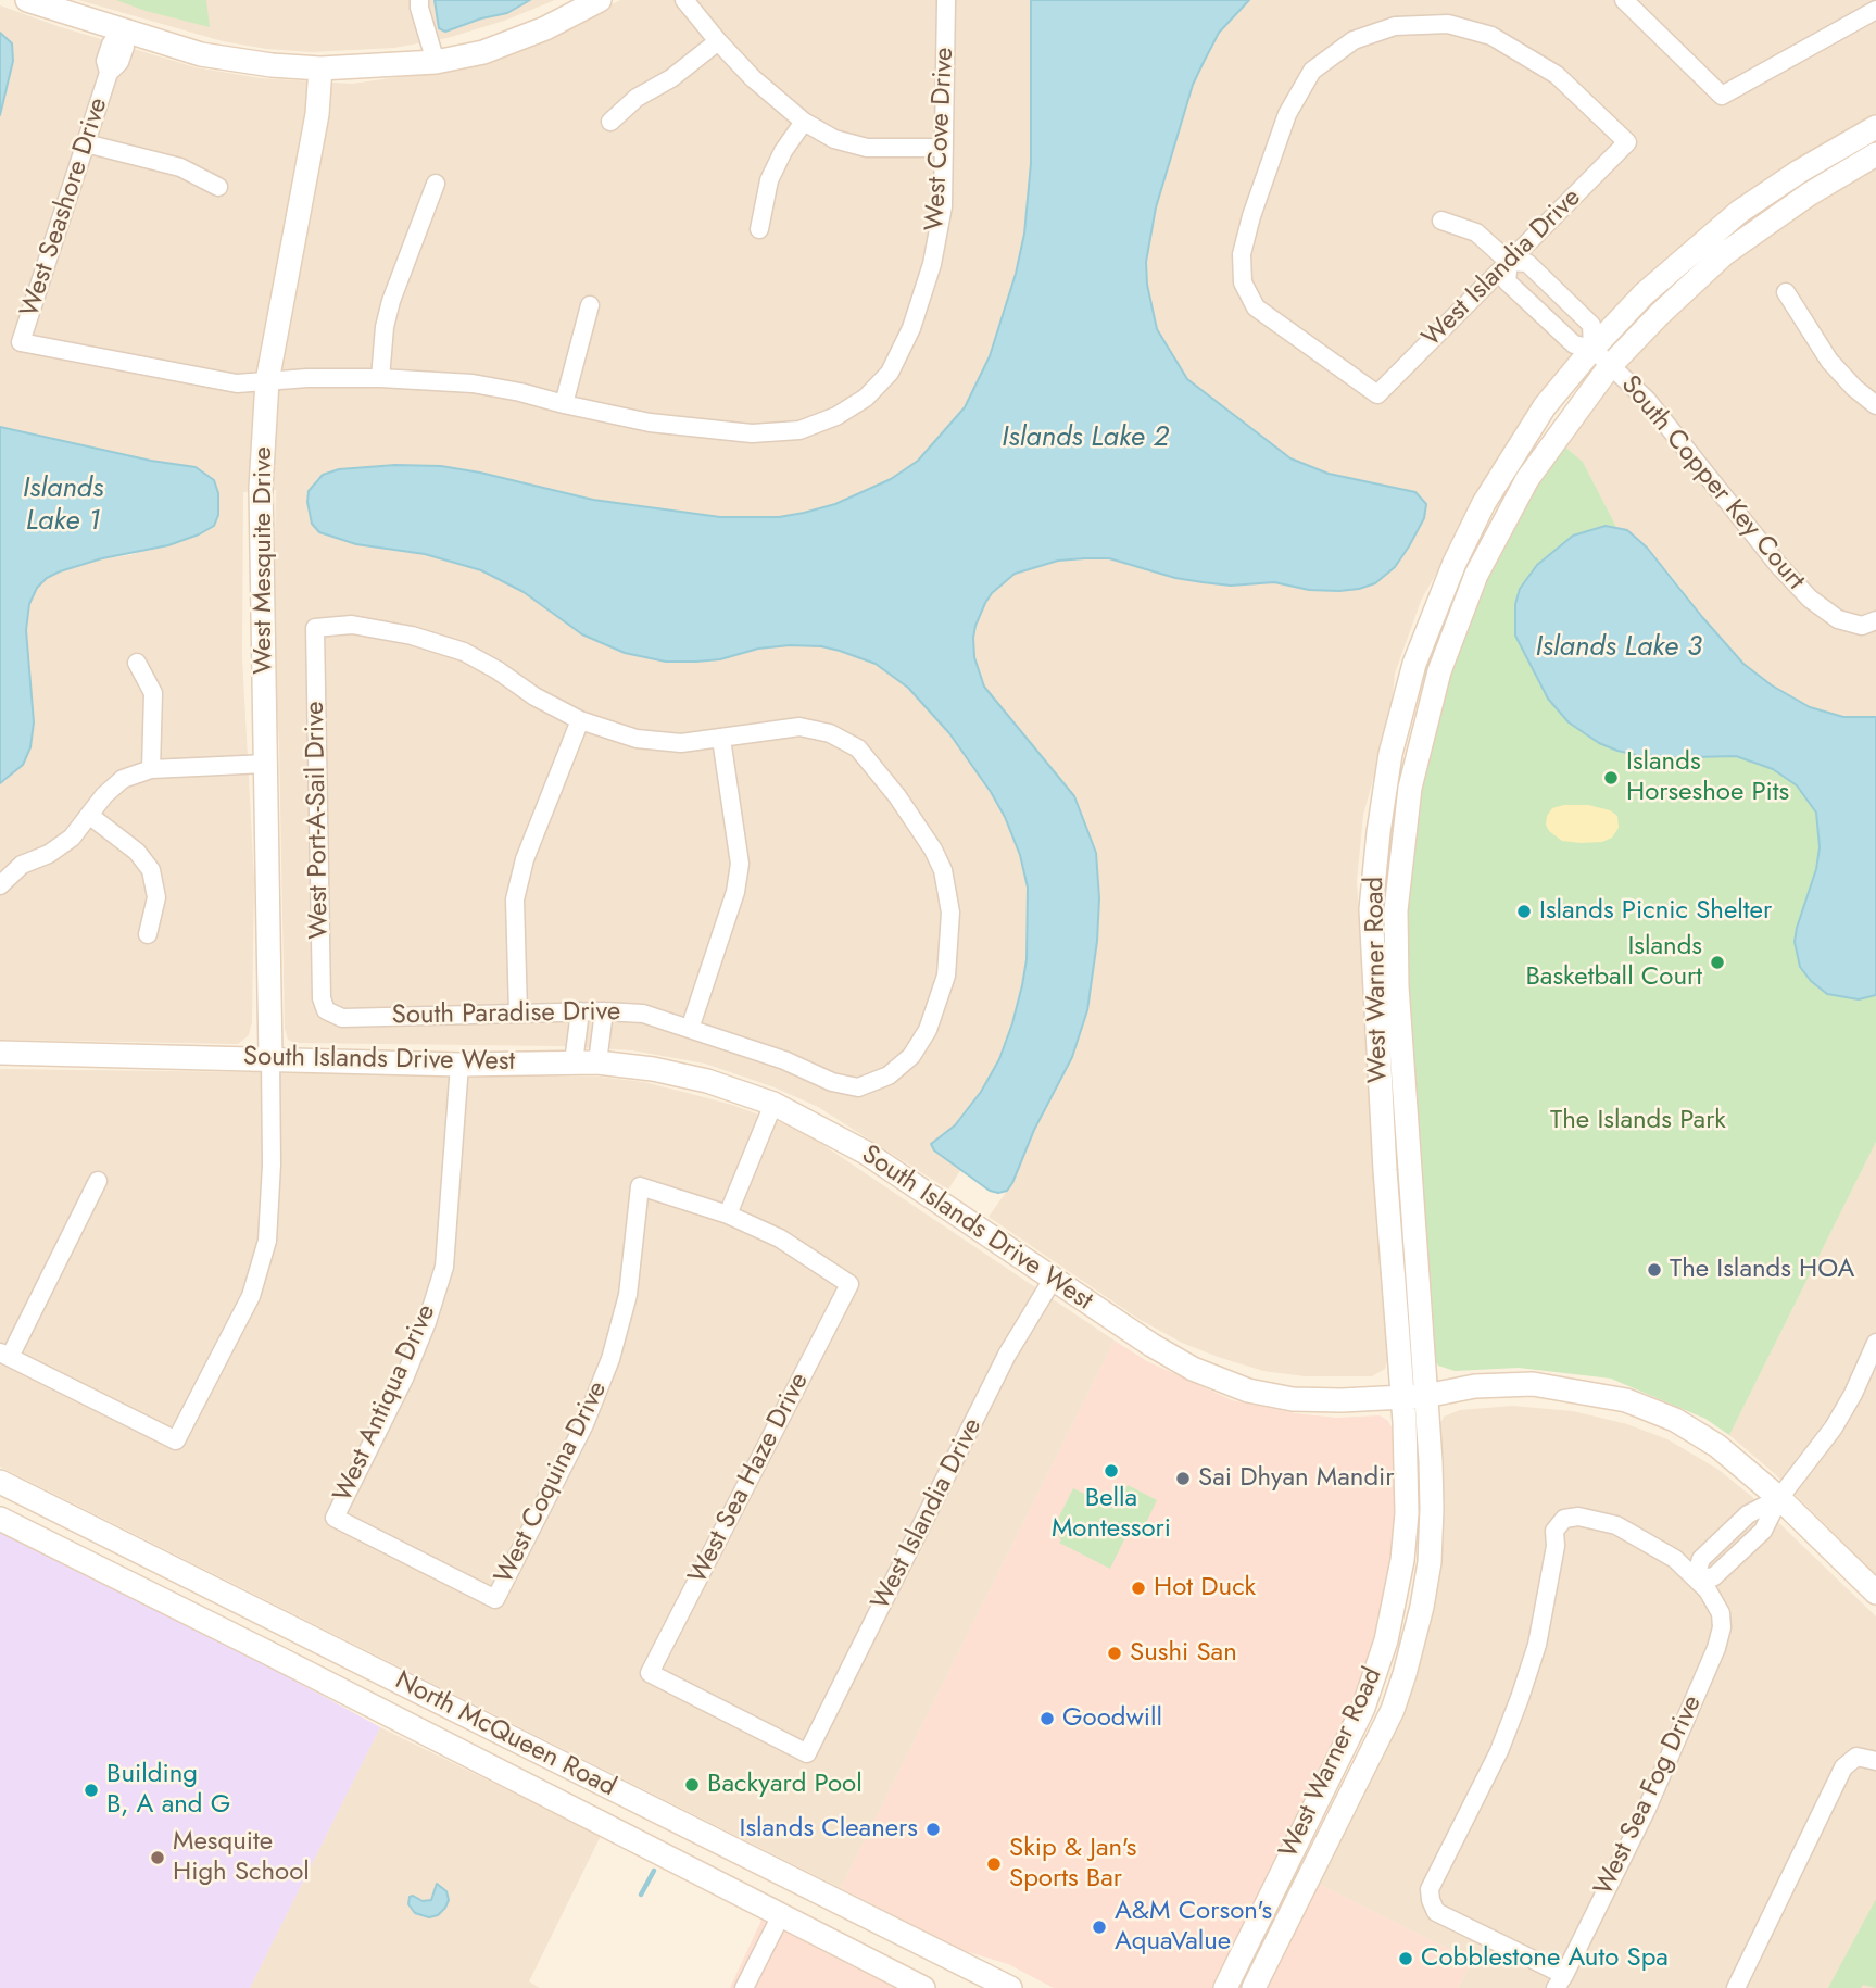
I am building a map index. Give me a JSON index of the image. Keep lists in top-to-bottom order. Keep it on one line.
{"streets":{"main road":["West Mesquite Drive","West Warner Road","South Islands Drive West","North McQueen Road"],"street":["West Cove Drive","West Seashore Drive","West Islandia Drive","South Copper Key Court","West Port-A-Sail Drive","South Paradise Drive","West Antiqua Drive","West Sea Haze Drive","West Coquina Drive","West Sea Fog Drive"]},"crossings":[["West Cove Drive","West Seashore Drive"],["West Cove Drive","West Mesquite Drive"],["West Islandia Drive","South Copper Key Court"],["West Islandia Drive","South Islands Drive West"],["West Islandia Drive","West Sea Haze Drive"],["South Copper Key Court","West Warner Road"],["West Mesquite Drive","South Islands Drive West"],["West Port-A-Sail Drive","South Paradise Drive"],["West Warner Road","South Islands Drive West"],["South Islands Drive West","West Antiqua Drive"],["West Antiqua Drive","West Coquina Drive"],["West Sea Haze Drive","West Coquina Drive"]],"water":["Islands Lake 2","Islands Lake 1","Islands Lake 3"],"parks":["The Islands Park"],"places":["Islands Horseshoe Pits","Islands Picnic Shelter","Islands Basketball Court","The Islands HOA","Bella Montessori","Sai Dhyan Mandir","Hot Duck","Sushi San","Goodwill","Backyard Pool","Building B, A and G","Islands Cleaners","Mesquite High School","Skip & Jan's Sports Bar","A&M Corson's AquaValue","Cobblestone Auto Spa"]}
